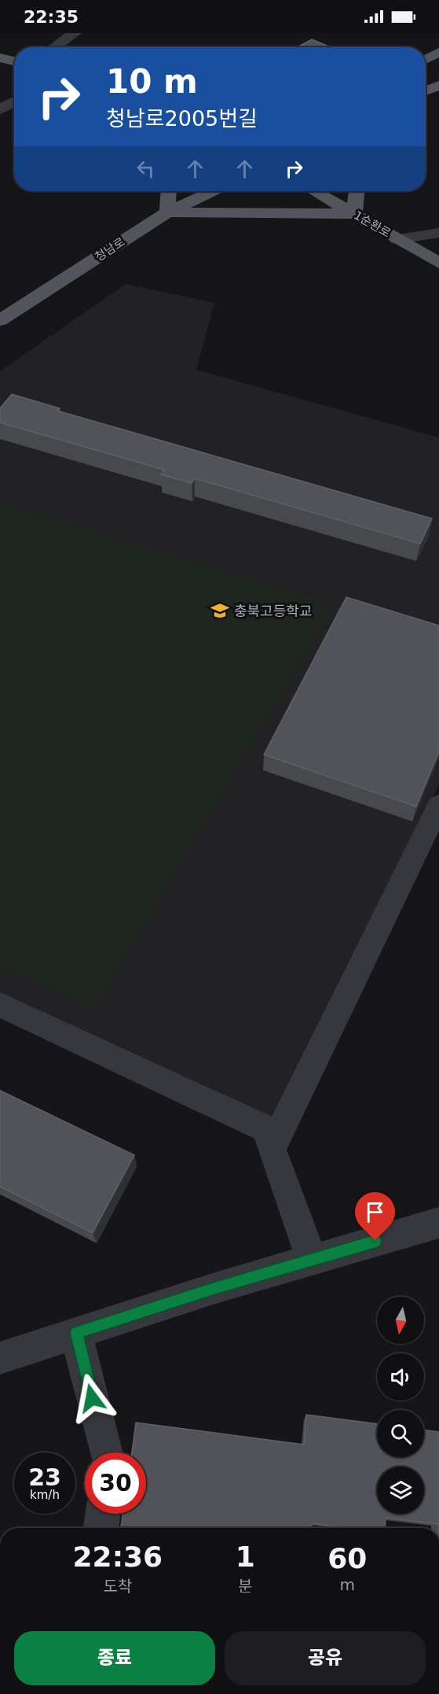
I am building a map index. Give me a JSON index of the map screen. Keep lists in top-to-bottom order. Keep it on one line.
{"streets":{"main road":["1순환로","청남로"]},"places":{"school or university":["충북고등학교"]},"north":"bottom","page":{"status":"22:35","turn":["10 m","청남로2005번길"],"speed":"23 km/h","limit":"30","eta":["22:36","도착","1","분","60","m"],"buttons":["종료","공유"]}}
